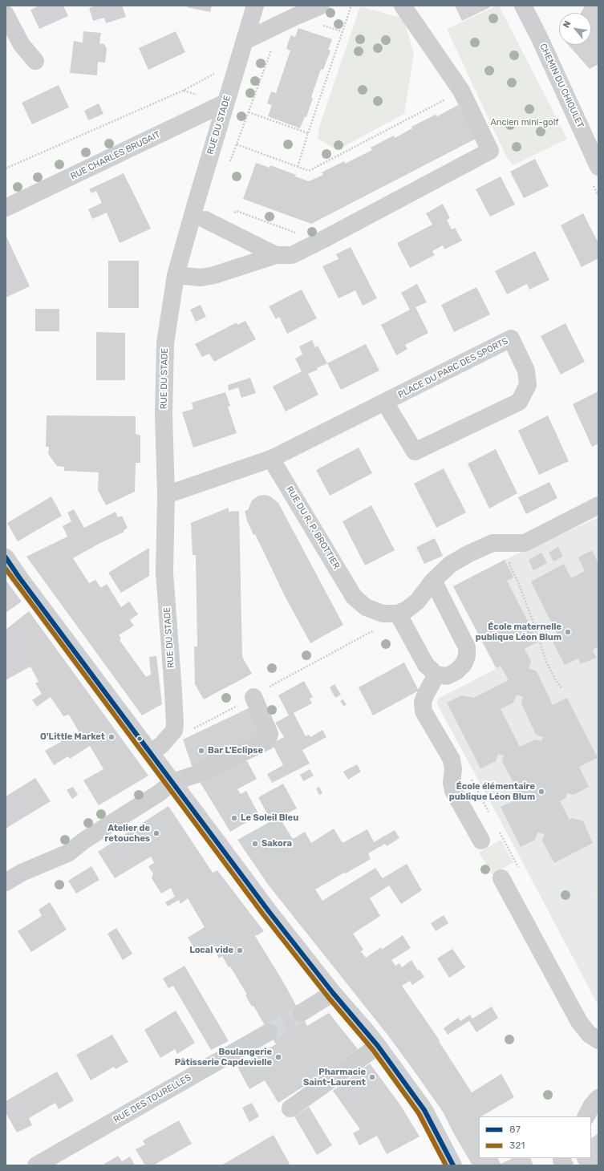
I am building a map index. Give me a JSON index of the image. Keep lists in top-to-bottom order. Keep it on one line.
{"streets":{"street":["CHEMIN DU CHIOULET","RUE DU STADE","RUE CHARLES BRUGAIT","PLACE DU PARC DES SPORTS","RUE DU R. P. BROTTIER","RUE DES TOURELLES"]},"crossings":[["RUE DU STADE","RUE CHARLES BRUGAIT"],["RUE DU STADE","PLACE DU PARC DES SPORTS"],["PLACE DU PARC DES SPORTS","RUE DU R. P. BROTTIER"]],"parks":["Ancien mini-golf"],"places":["École maternelle publique Léon Blum","O'Little Market","Bar L'Eclipse","École élémentaire publique Léon Blum","Le Soleil Bleu","Atelier de retouches","Sakora","Local vide","Boulangerie Pâtisserie Capdevielle","Pharmacie Saint-Laurent"],"lines":["transit line 87","transit line 321"],"legend":["87","321"],"north":"top left"}
